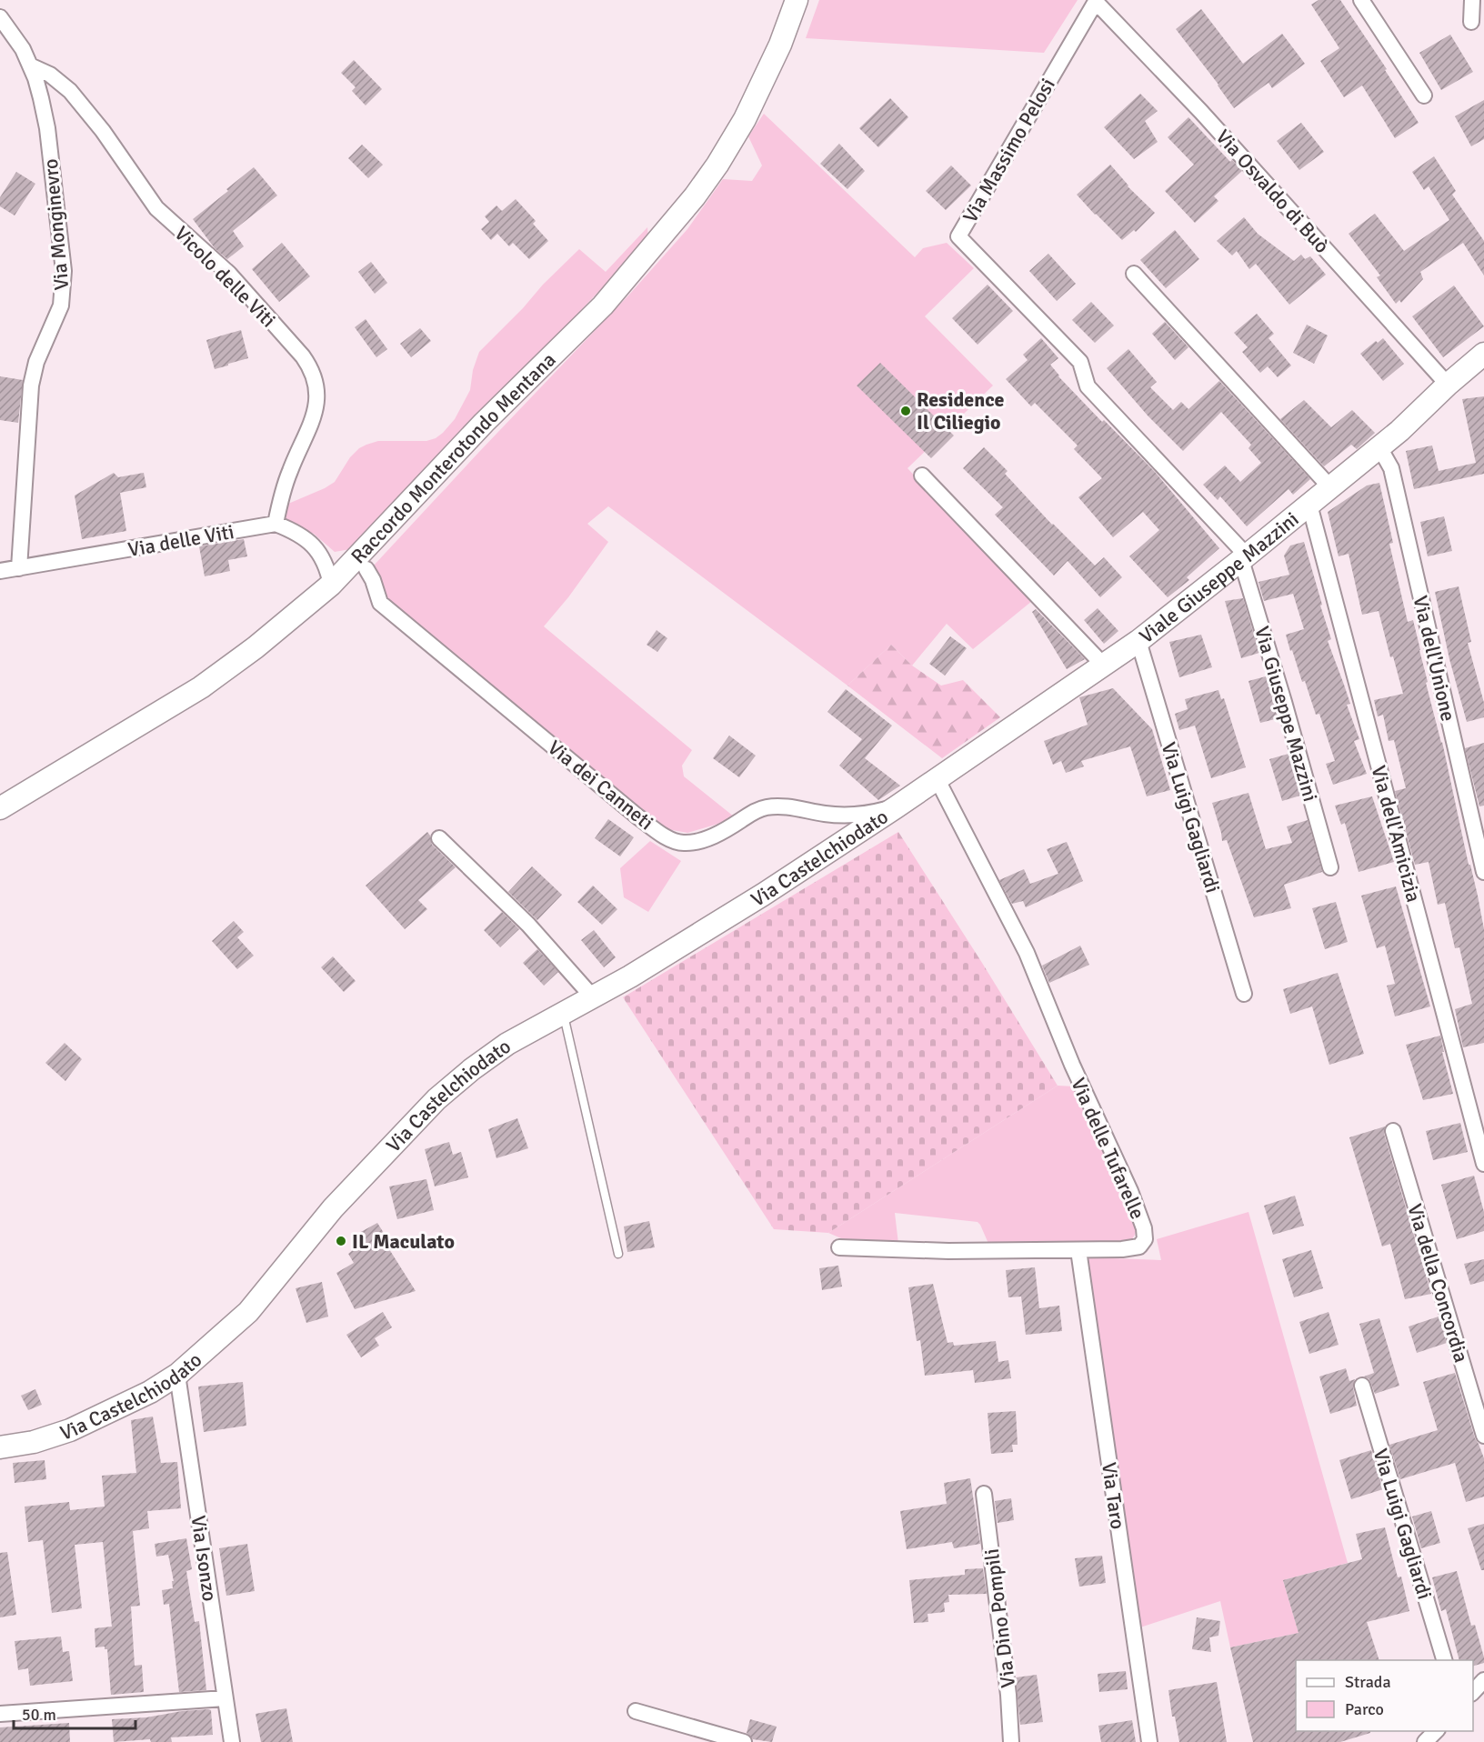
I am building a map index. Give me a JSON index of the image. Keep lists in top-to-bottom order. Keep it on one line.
{"streets":{"street":["Via Massimo Pelosi","Via Osvaldo di Buò","Via Monginevro","Vicolo delle Viti","Raccordo Monterotondo Mentana","Via delle Viti","Viale Giuseppe Mazzini","Via dell'Unione","Via Giuseppe Mazzini","Via dei Canneti","Via Luigi Gagliardi","Via dell'Amicizia","Via Castelchiodato","Via delle Tufarelle","Via della Concordia","Via Taro","Via Isonzo","Via Dino Pompili"]},"crossings":[["Via Massimo Pelosi","Via Osvaldo di Buò"],["Via Massimo Pelosi","Viale Giuseppe Mazzini"],["Via Massimo Pelosi","Via Giuseppe Mazzini"],["Via Osvaldo di Buò","Viale Giuseppe Mazzini"],["Via Monginevro","Vicolo delle Viti"],["Via Monginevro","Via delle Viti"],["Vicolo delle Viti","Via delle Viti"],["Viale Giuseppe Mazzini","Via dell'Unione"],["Viale Giuseppe Mazzini","Via Giuseppe Mazzini"],["Viale Giuseppe Mazzini","Via Luigi Gagliardi"],["Viale Giuseppe Mazzini","Via dell'Amicizia"],["Viale Giuseppe Mazzini","Via Castelchiodato"],["Viale Giuseppe Mazzini","Via delle Tufarelle"],["Via dei Canneti","Via Castelchiodato"],["Via Castelchiodato","Via delle Tufarelle"],["Via Castelchiodato","Via Isonzo"],["Via delle Tufarelle","Via Taro"]],"places":["Residence Il Ciliegio","IL Maculato"],"legend":["Strada","Parco"],"scale_bar":"50 m"}
